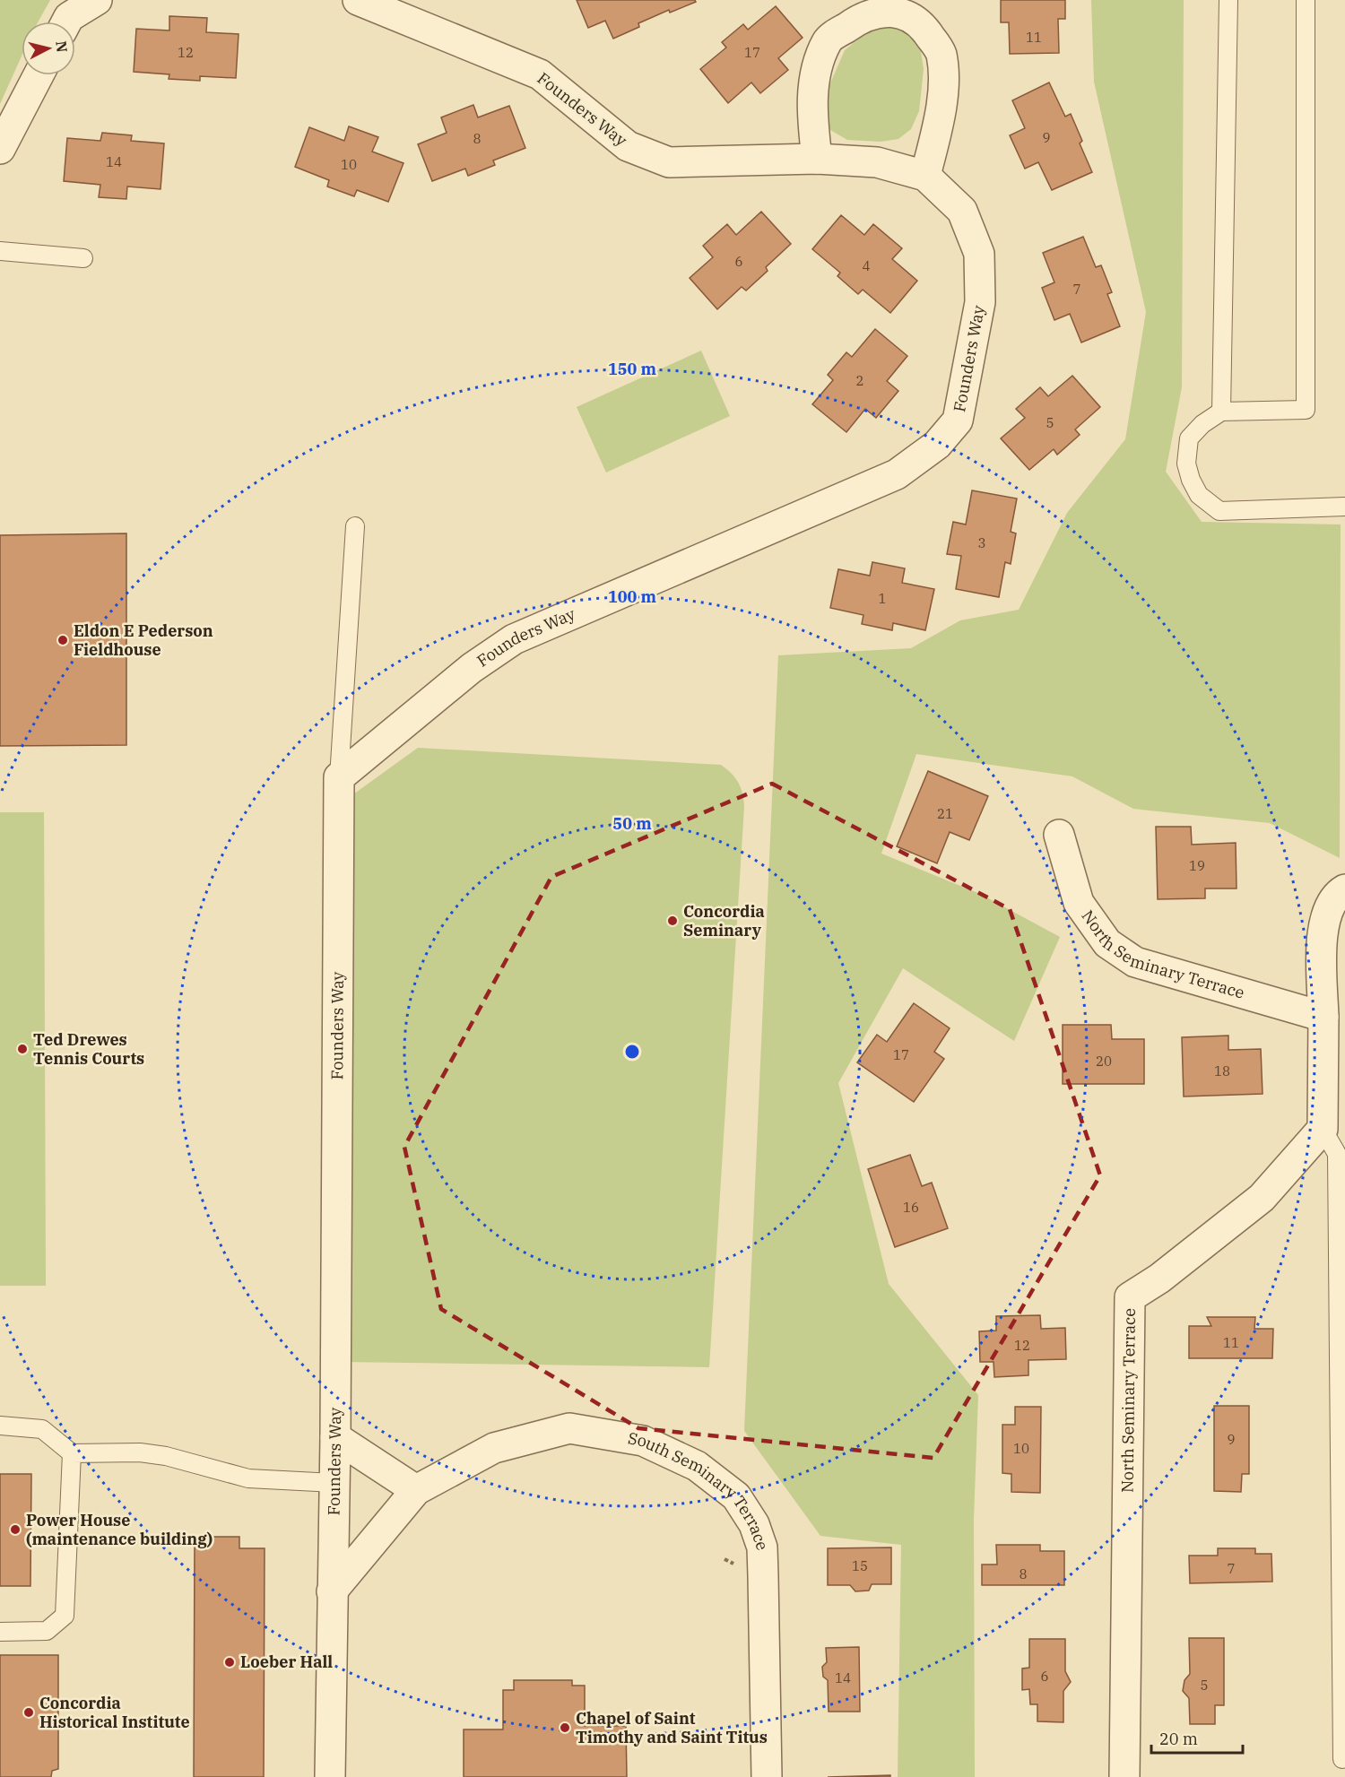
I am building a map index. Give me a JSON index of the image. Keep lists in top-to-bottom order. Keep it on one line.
{"streets":{"street":["Founders Way","North Seminary Terrace","South Seminary Terrace"]},"crossings":[["Founders Way","South Seminary Terrace"]],"places":["Eldon E Pederson Fieldhouse","Concordia Seminary","Ted Drewes Tennis Courts","Power House (maintenance building)","Loeber Hall","Concordia Historical Institute","Chapel of Saint Timothy and Saint Titus"],"house_numbers":["11","12","17","9","8","14","10","6","4","7","2","5","3","1","21","19","17","20","18","16","11","12","9","10","15","7","8","6","14","5"],"scale_bar":"20 m","north":"right","rings":["150 m","100 m","50 m"]}
